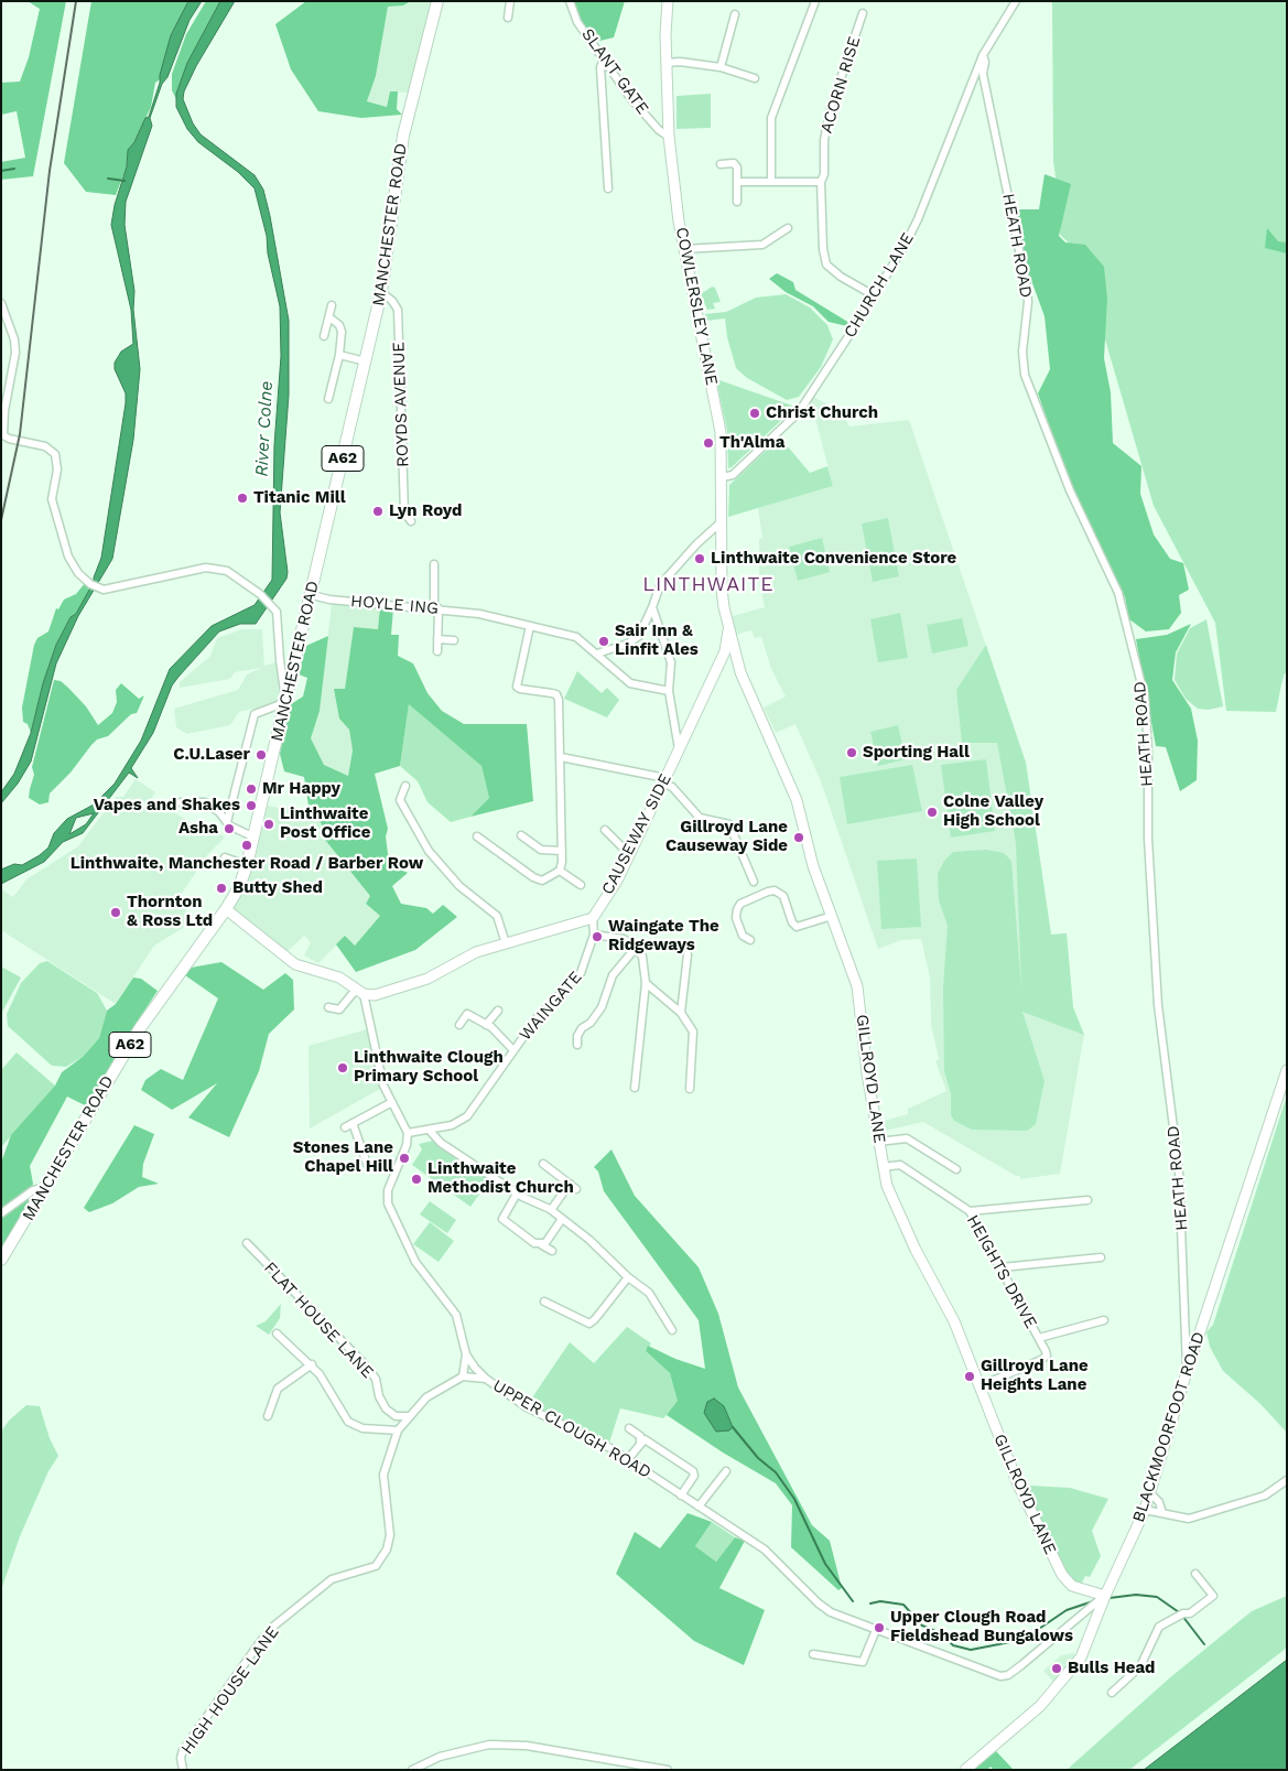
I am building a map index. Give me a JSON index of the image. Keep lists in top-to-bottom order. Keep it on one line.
{"streets":{"main road":["MANCHESTER ROAD","A62"],"street":["SLANT GATE","ACORN RISE","HEATH ROAD","CHURCH LANE","COWLERSLEY LANE","ROYDS AVENUE","HOYLE ING","CAUSEWAY SIDE","WAINGATE","GILLROYD LANE","HEIGHTS DRIVE","FLAT HOUSE LANE","BLACKMOORFOOT ROAD","UPPER CLOUGH ROAD","HIGH HOUSE LANE"]},"crossings":[["SLANT GATE","COWLERSLEY LANE"],["ACORN RISE","CHURCH LANE"],["MANCHESTER ROAD","ROYDS AVENUE"],["MANCHESTER ROAD","HOYLE ING"],["HEATH ROAD","CHURCH LANE"],["HEATH ROAD","BLACKMOORFOOT ROAD"],["CHURCH LANE","COWLERSLEY LANE"],["COWLERSLEY LANE","GILLROYD LANE"],["CAUSEWAY SIDE","WAINGATE"],["CAUSEWAY SIDE","GILLROYD LANE"],["GILLROYD LANE","HEIGHTS DRIVE"],["GILLROYD LANE","BLACKMOORFOOT ROAD"],["GILLROYD LANE","UPPER CLOUGH ROAD"],["FLAT HOUSE LANE","HIGH HOUSE LANE"],["BLACKMOORFOOT ROAD","UPPER CLOUGH ROAD"]],"districts":["LINTHWAITE"],"water":["River Colne"],"places":["Christ Church","Th'Alma","Titanic Mill","Lyn Royd","Linthwaite Convenience Store","Sair Inn & Linfit Ales","Sporting Hall","C.U.Laser","Mr Happy","Vapes and Shakes","Colne Valley High School","Linthwaite Post Office","Asha","Gillroyd Lane Causeway Side","Linthwaite, Manchester Road / Barber Row","Butty Shed","Thornton & Ross Ltd","Waingate The Ridgeways","Linthwaite Clough Primary School","Stones Lane Chapel Hill","Linthwaite Methodist Church","Gillroyd Lane Heights Lane","Upper Clough Road Fieldshead Bungalows","Bulls Head"]}
